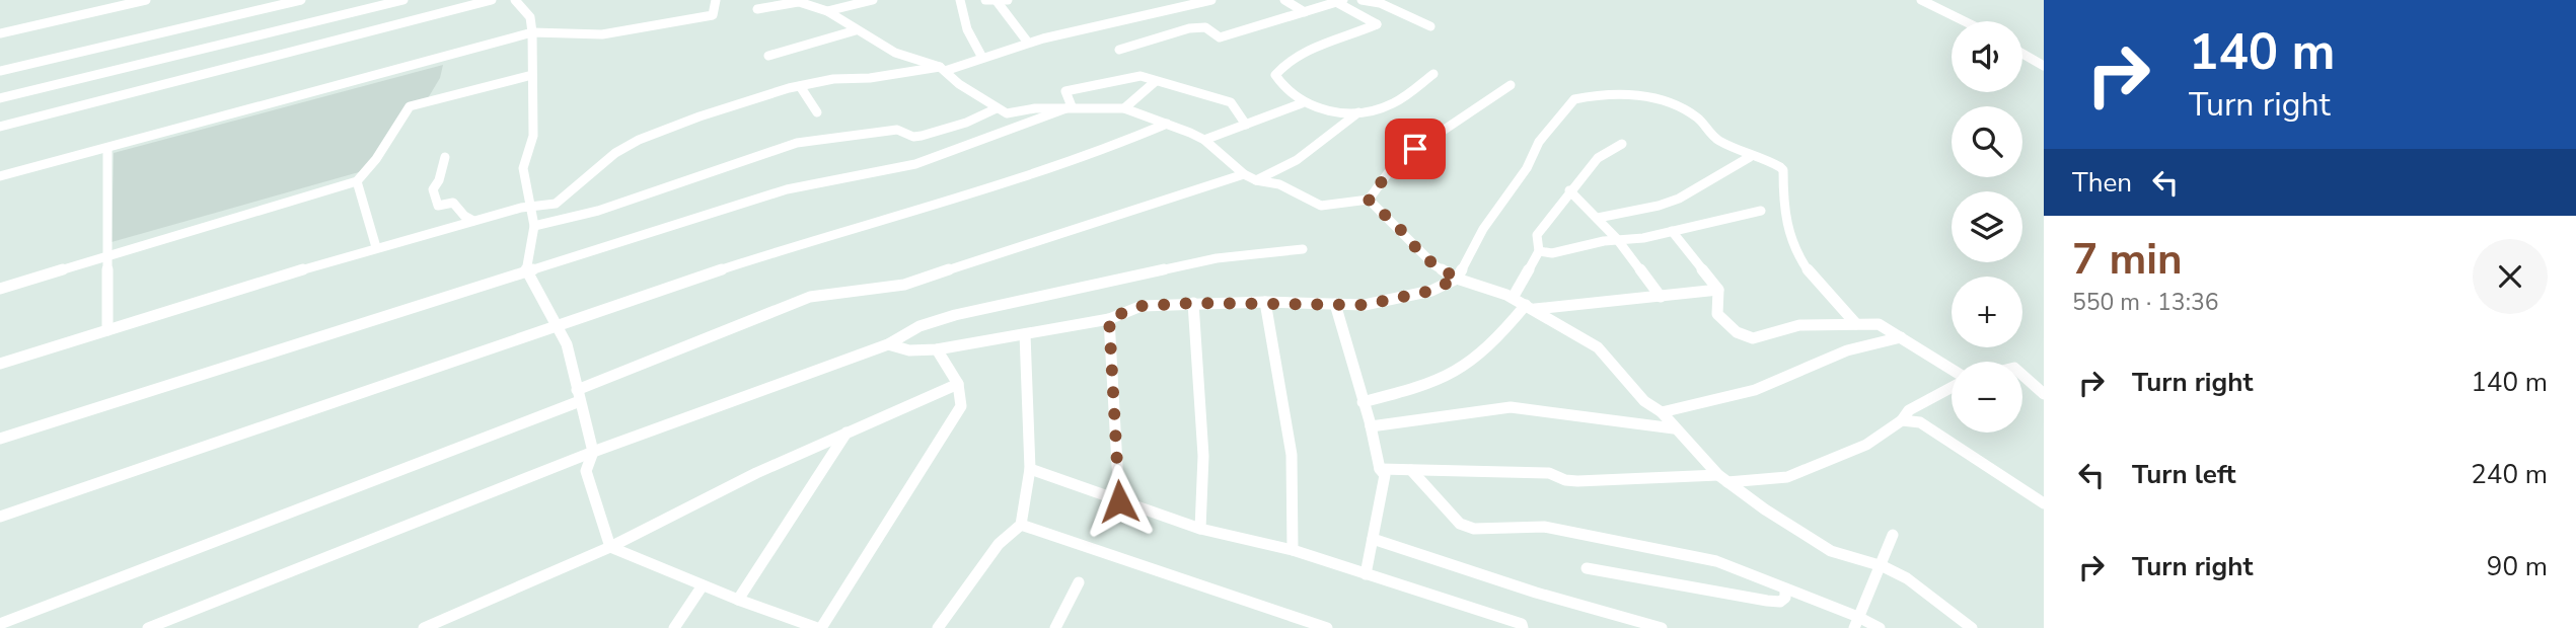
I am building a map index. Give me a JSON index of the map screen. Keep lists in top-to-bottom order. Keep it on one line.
{"page":{"turn":["140 m","Turn right"],"map_buttons":["+","−"],"then":"Then","heading":["7 min","550 m · 13:36"],"list":[{"name":"Turn right","value":"140 m"},{"name":"Turn left","value":"240 m"},{"name":"Turn right","value":"90 m"}]}}
